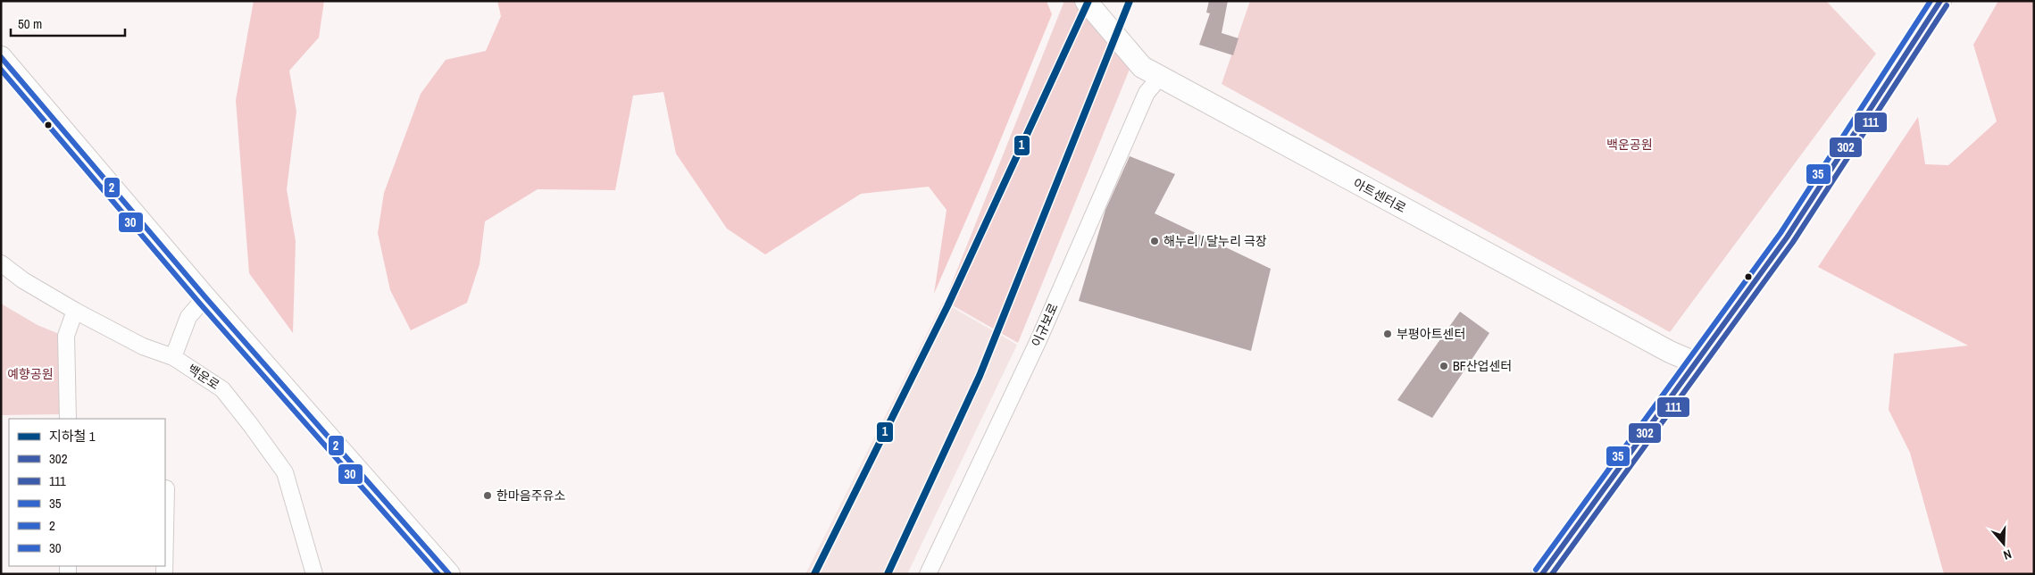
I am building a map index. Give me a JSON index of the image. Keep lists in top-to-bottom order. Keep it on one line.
{"streets":{"main road":["아트센터로"],"street":["이규보로","백운로"]},"crossings":[["아트센터로","이규보로"]],"parks":["백운공원","예향공원"],"places":["해누리 / 달누리 극장","부평아트센터","BF산업센터","한마음주유소"],"lines":["metro line 1","transit line 302","transit line 35","transit line 111","transit line 2","transit line 30"],"legend":["지하철 1","302","111","35","2","30"],"scale_bar":"50 m","north":"bottom"}
